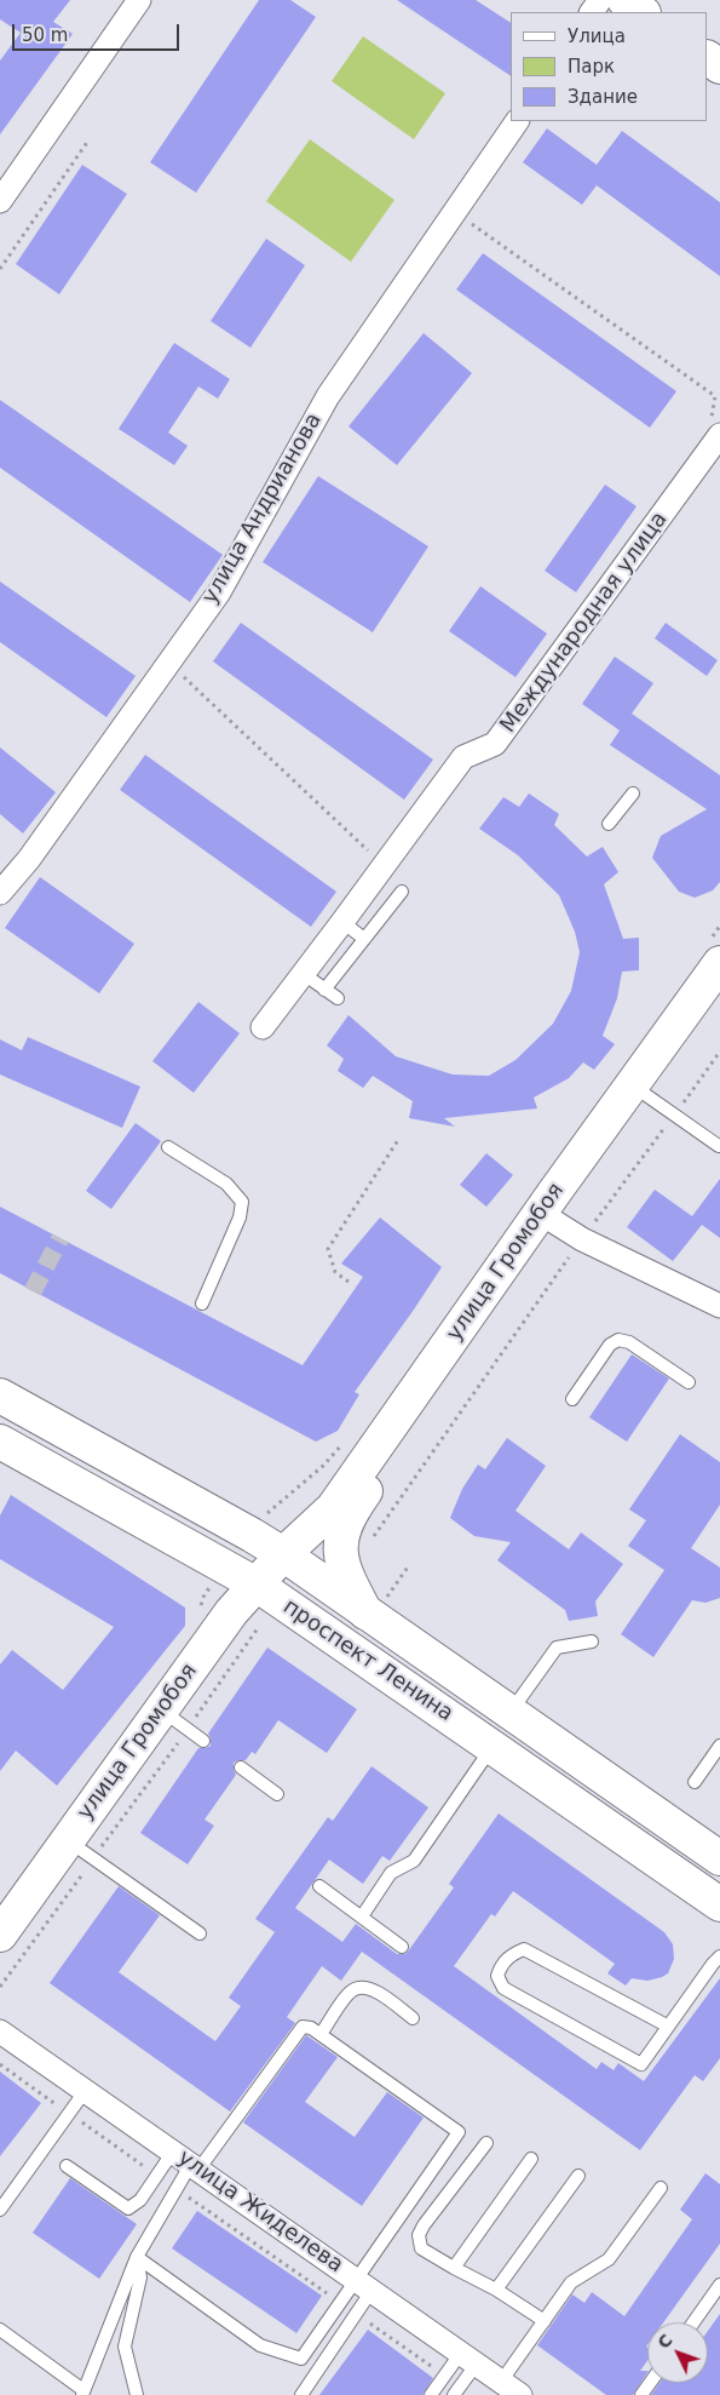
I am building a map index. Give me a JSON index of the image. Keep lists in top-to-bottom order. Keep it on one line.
{"streets":{"main road":["улица Громобоя","проспект Ленина"],"street":["улица Андрианова","Международная улица","улица Жиделева"]},"crossings":[["улица Громобоя","проспект Ленина"]],"legend":["Улица","Парк","Здание"],"scale_bar":"50 m","north":"top left"}
